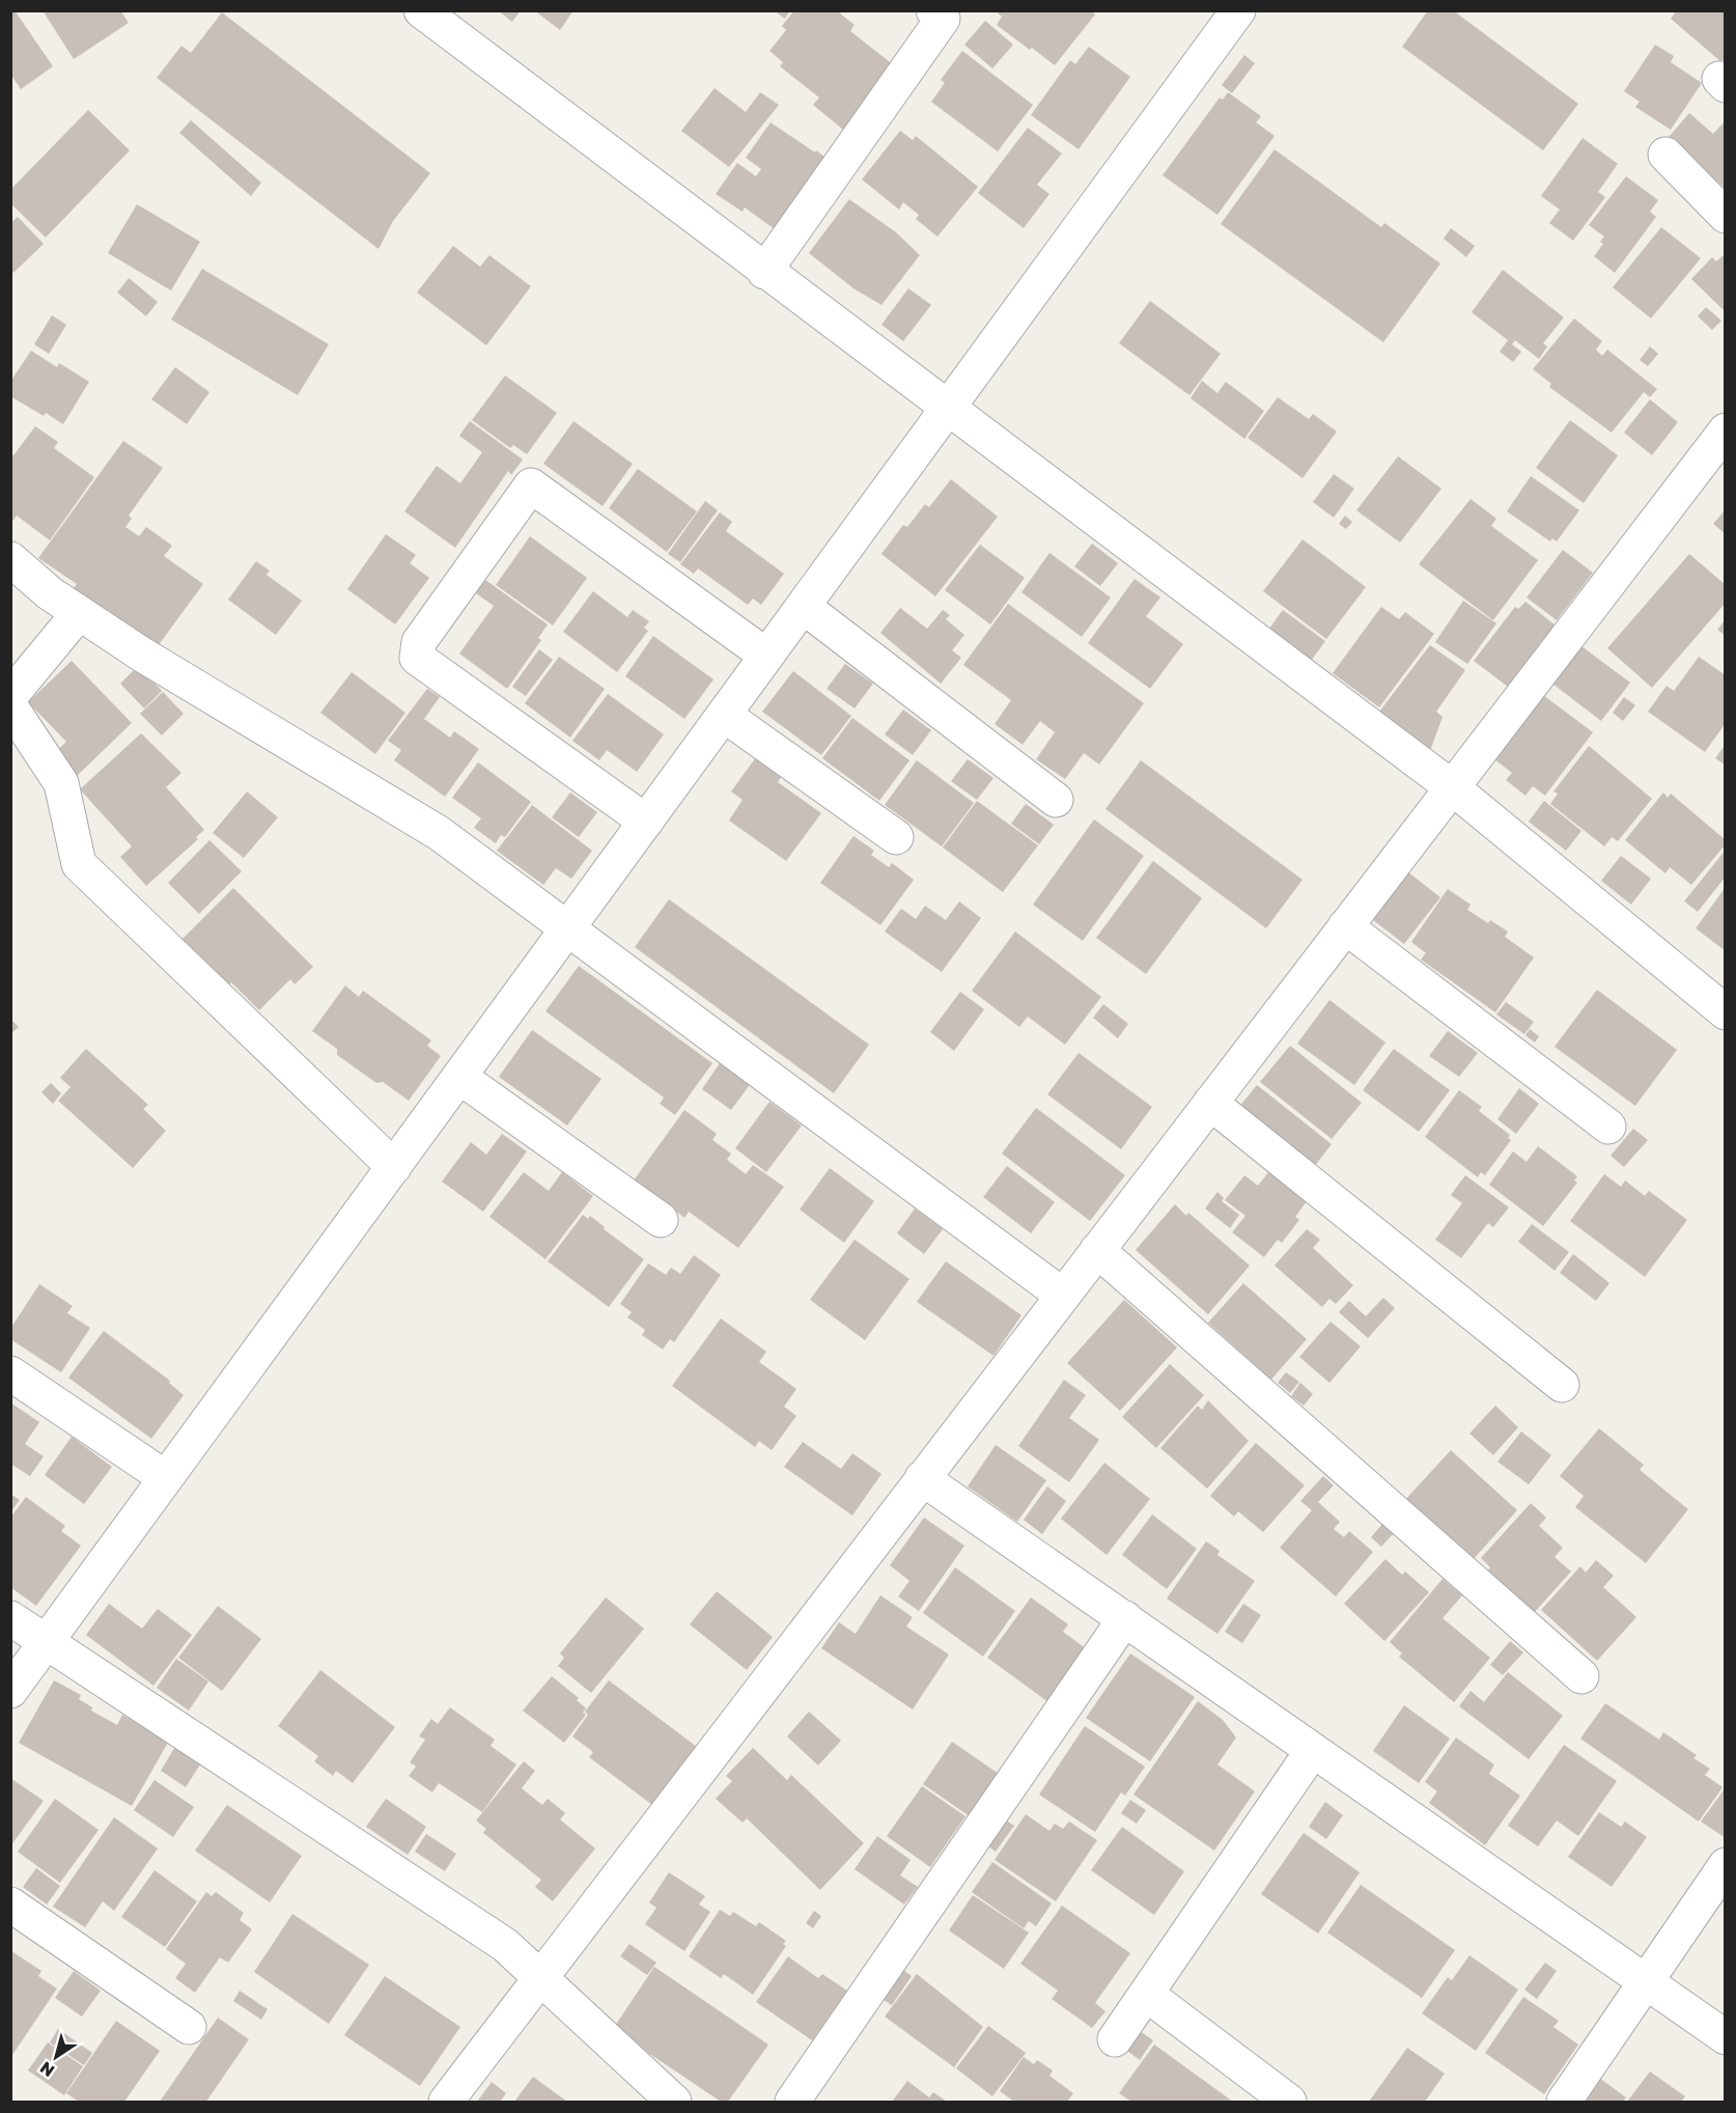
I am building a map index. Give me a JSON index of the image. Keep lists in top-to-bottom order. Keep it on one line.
{"north":"bottom left"}
